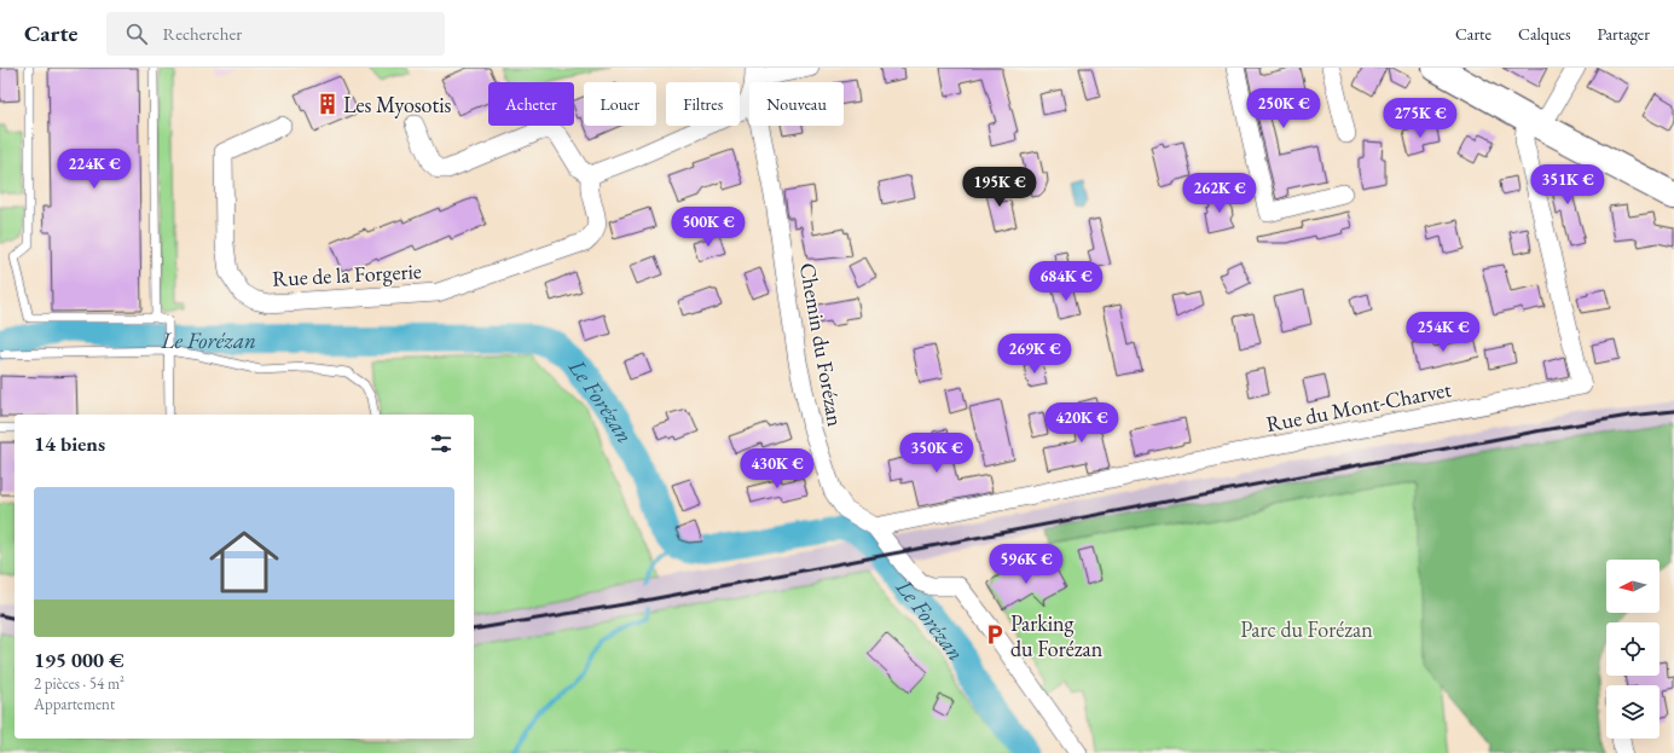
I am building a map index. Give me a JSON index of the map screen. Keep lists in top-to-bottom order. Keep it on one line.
{"streets":{"street":["Rue de la Forgerie","Chemin du Forézan","Rue du Mont-Charvet"]},"crossings":[["Chemin du Forézan","Rue du Mont-Charvet"]],"water":["Le Forézan"],"parks":["Parc du Forézan"],"places":{"building":["Les Myosotis"],"parking":["Parking du Forézan"]},"north":"left","page":{"header":"Carte","search":"Rechercher","nav":["Carte","Calques","Partager"],"chip":["Acheter","Louer","Filtres","Nouveau"],"price":["250K €","275K €","224K €","351K €","195K €","262K €","500K €","684K €","254K €","269K €","420K €","350K €","430K €","596K €"],"heading":"14 biens","list":[{"name":"195 000 €","note":"2 pièces · 54 m² · Appartement"}]}}
